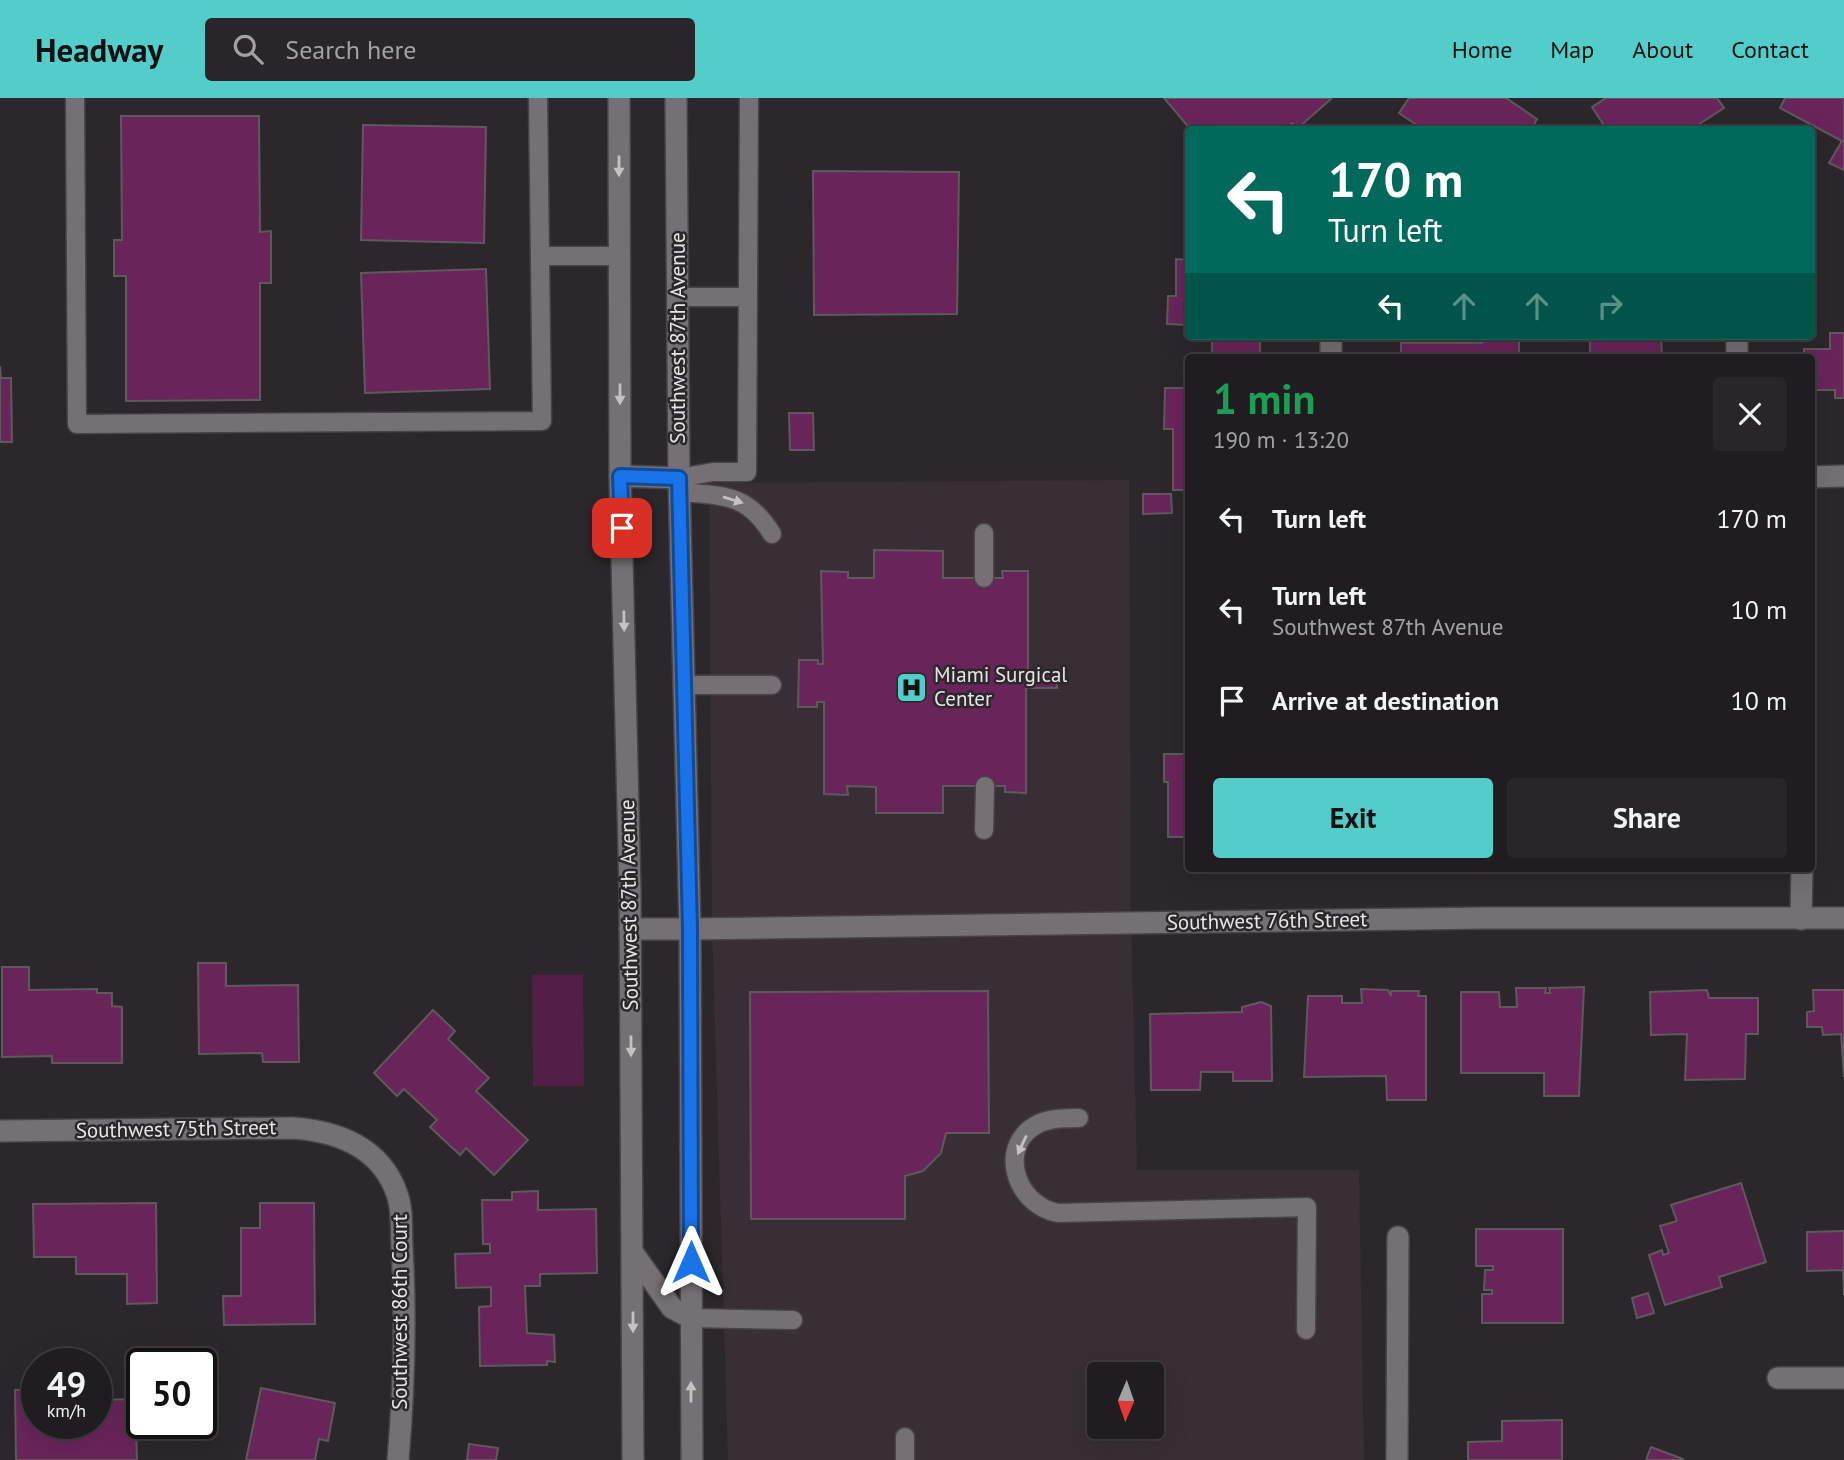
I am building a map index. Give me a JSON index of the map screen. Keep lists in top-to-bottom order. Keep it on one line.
{"streets":{"main road":["Southwest 87th Avenue","Southwest 76th Street","Southwest 75th Street","Southwest 86th Court"]},"crossings":[["Southwest 87th Avenue","Southwest 76th Street"],["Southwest 75th Street","Southwest 86th Court"]],"places":{"hospital":["Miami Surgical Center"]},"north":"bottom","page":{"header":"Headway","search":"Search here","nav":["Home","Map","About","Contact"],"turn":["170 m","Turn left"],"heading":["1 min","190 m · 13:20"],"list":[{"name":"Turn left","value":"170 m"},{"name":"Turn left","note":"Southwest 87th Avenue","value":"10 m"},{"name":"Arrive at destination","value":"10 m"}],"buttons":["Exit","Share"],"speed":"49 km/h","limit":"50"}}
